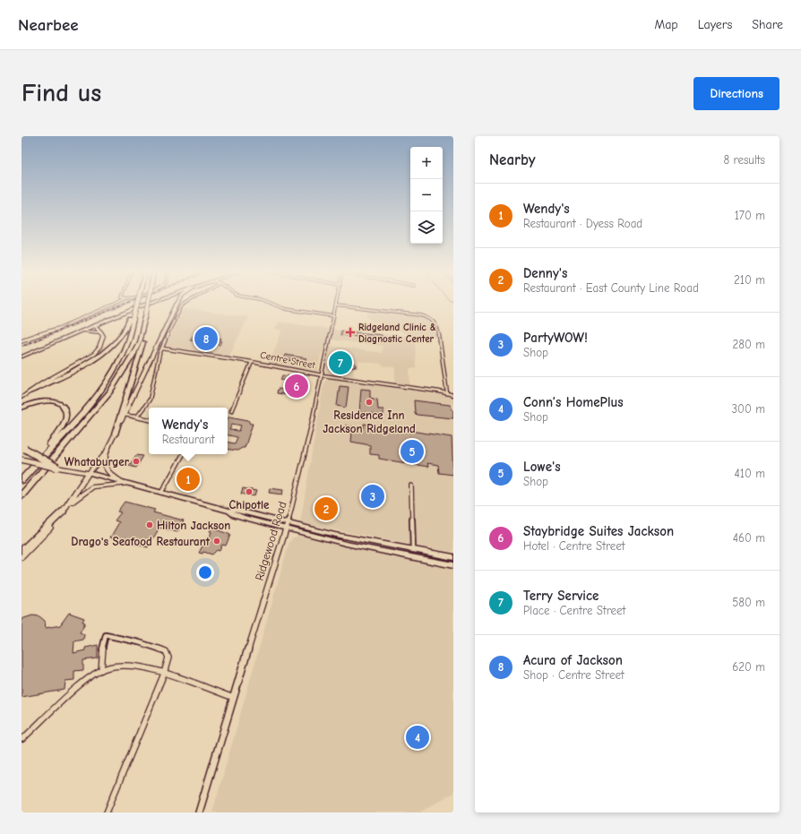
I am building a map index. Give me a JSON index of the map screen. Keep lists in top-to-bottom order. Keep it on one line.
{"streets":{"street":["Centre Street","Ridgewood Road"]},"crossings":[["Centre Street","Ridgewood Road"]],"places":{"health":["Ridgeland Clinic & Diagnostic Center"],"other":["Residence Inn Jackson Ridgeland","Whataburger","Chipotle","Hilton Jackson","Drago's Seafood Restaurant"]},"page":{"header":"Nearbee","nav":["Map","Layers","Share"],"buttons":"Directions","title":"Find us","heading":["Nearby","8 results"],"map_buttons":["+","−"],"list":[{"mark":"1","name":"Wendy's","note":"Restaurant · Dyess Road","value":"170 m"},{"mark":"2","name":"Denny's","note":"Restaurant · East County Line Road","value":"210 m"},{"mark":"3","name":"PartyWOW!","note":"Shop","value":"280 m"},{"mark":"4","name":"Conn’s HomePlus","note":"Shop","value":"300 m"},{"mark":"5","name":"Lowe's","note":"Shop","value":"410 m"},{"mark":"6","name":"Staybridge Suites Jackson","note":"Hotel · Centre Street","value":"460 m"},{"mark":"7","name":"Terry Service","note":"Place · Centre Street","value":"580 m"},{"mark":"8","name":"Acura of Jackson","note":"Shop · Centre Street","value":"620 m"}],"pins":["8","7","6","5","1","3","2","4"],"popup":["Wendy's","Restaurant"]}}
